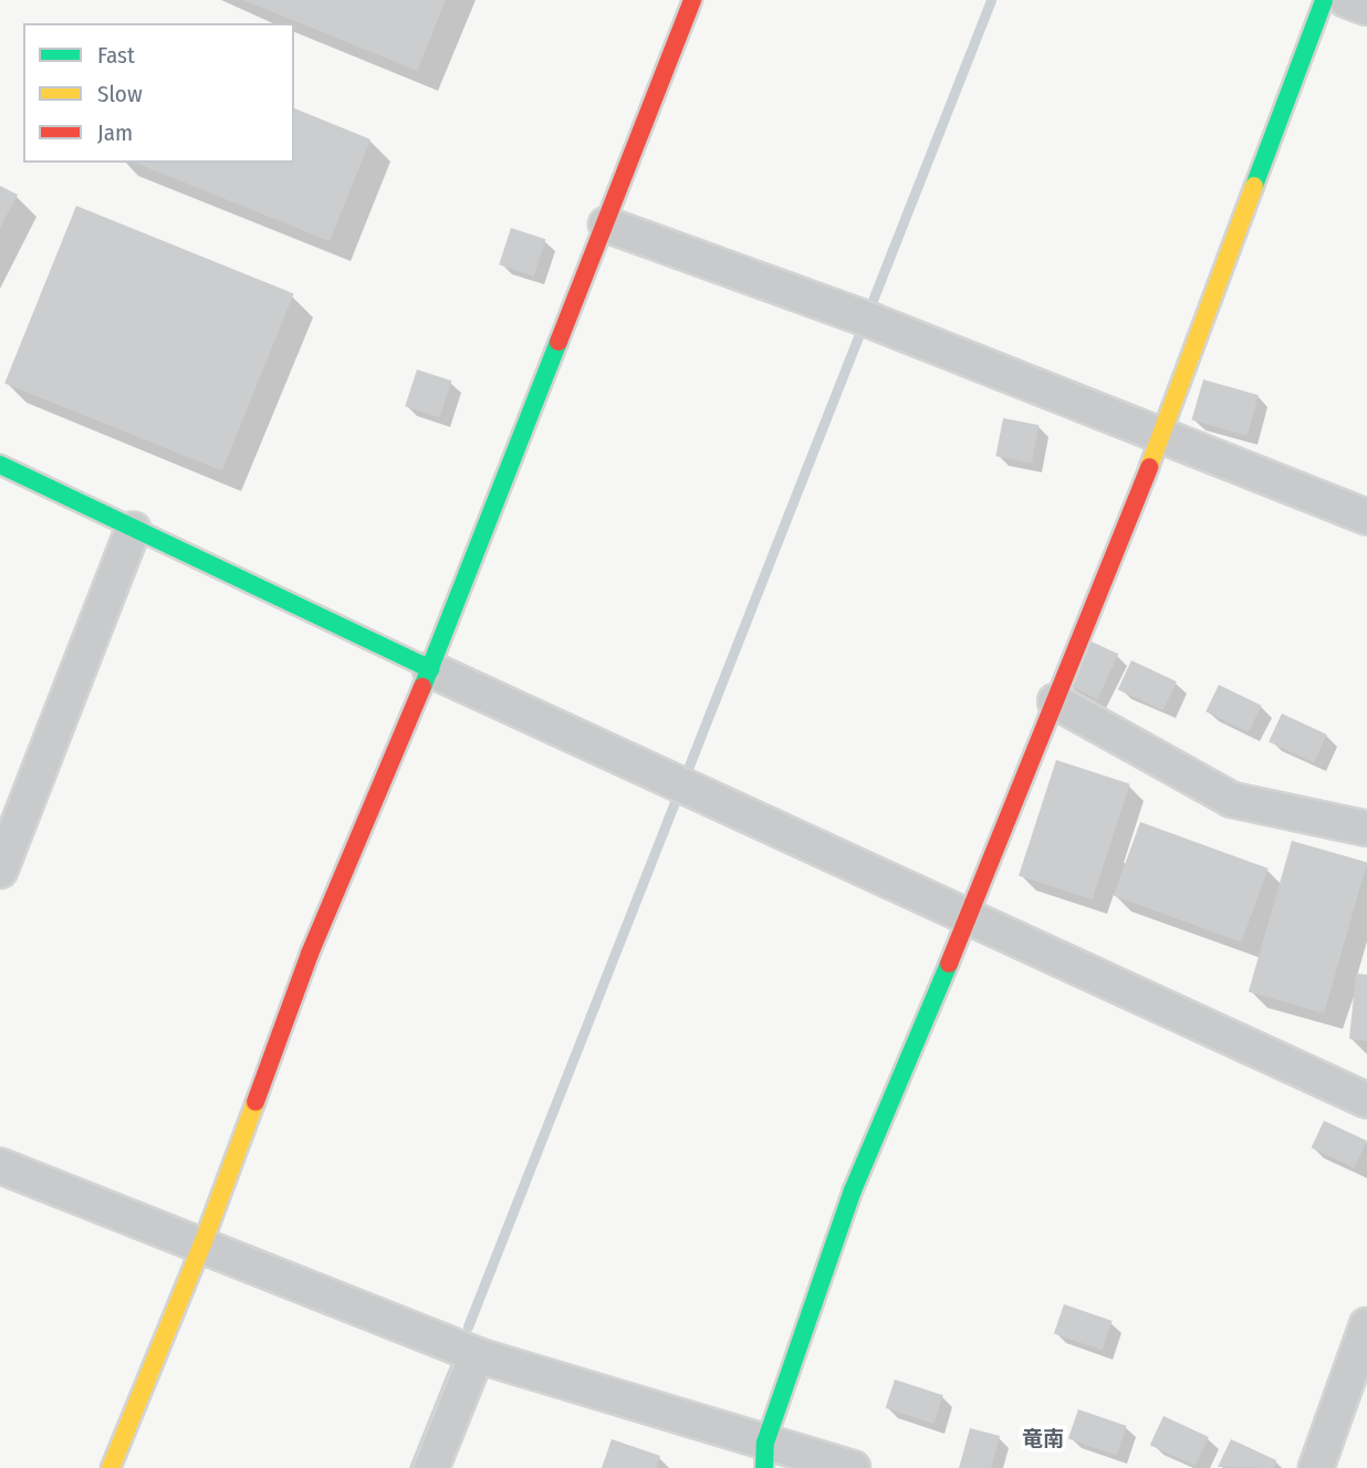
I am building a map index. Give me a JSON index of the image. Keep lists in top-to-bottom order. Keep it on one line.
{"districts":["竜南"],"legend":["Fast","Slow","Jam"]}
